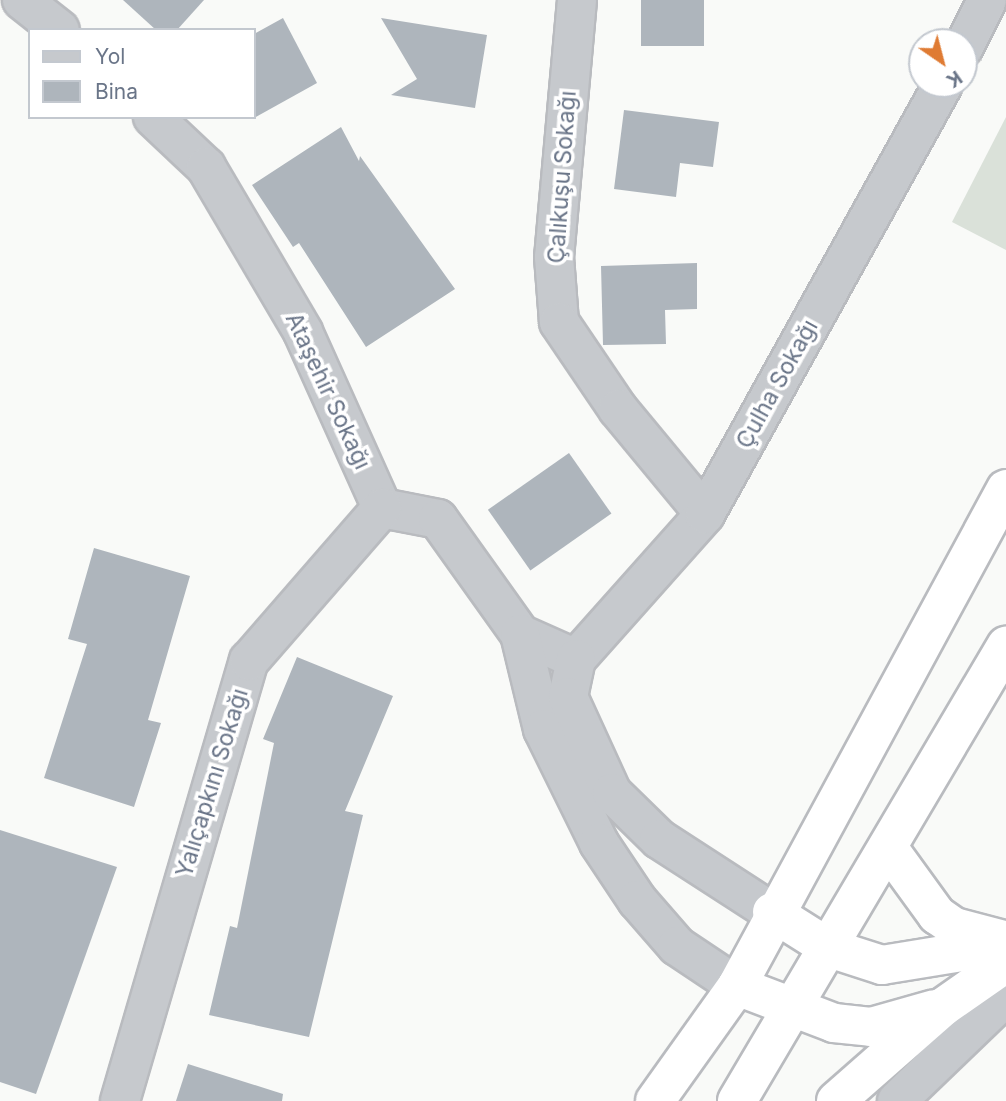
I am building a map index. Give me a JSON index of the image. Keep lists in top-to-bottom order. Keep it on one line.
{"streets":{"street":["Çalıkuşu Sokağı","Çulha Sokağı","Ataşehir Sokağı","Yalıçapkını Sokağı"]},"crossings":[["Çalıkuşu Sokağı","Çulha Sokağı"],["Ataşehir Sokağı","Yalıçapkını Sokağı"]],"legend":["Yol","Bina"],"north":"bottom right"}
